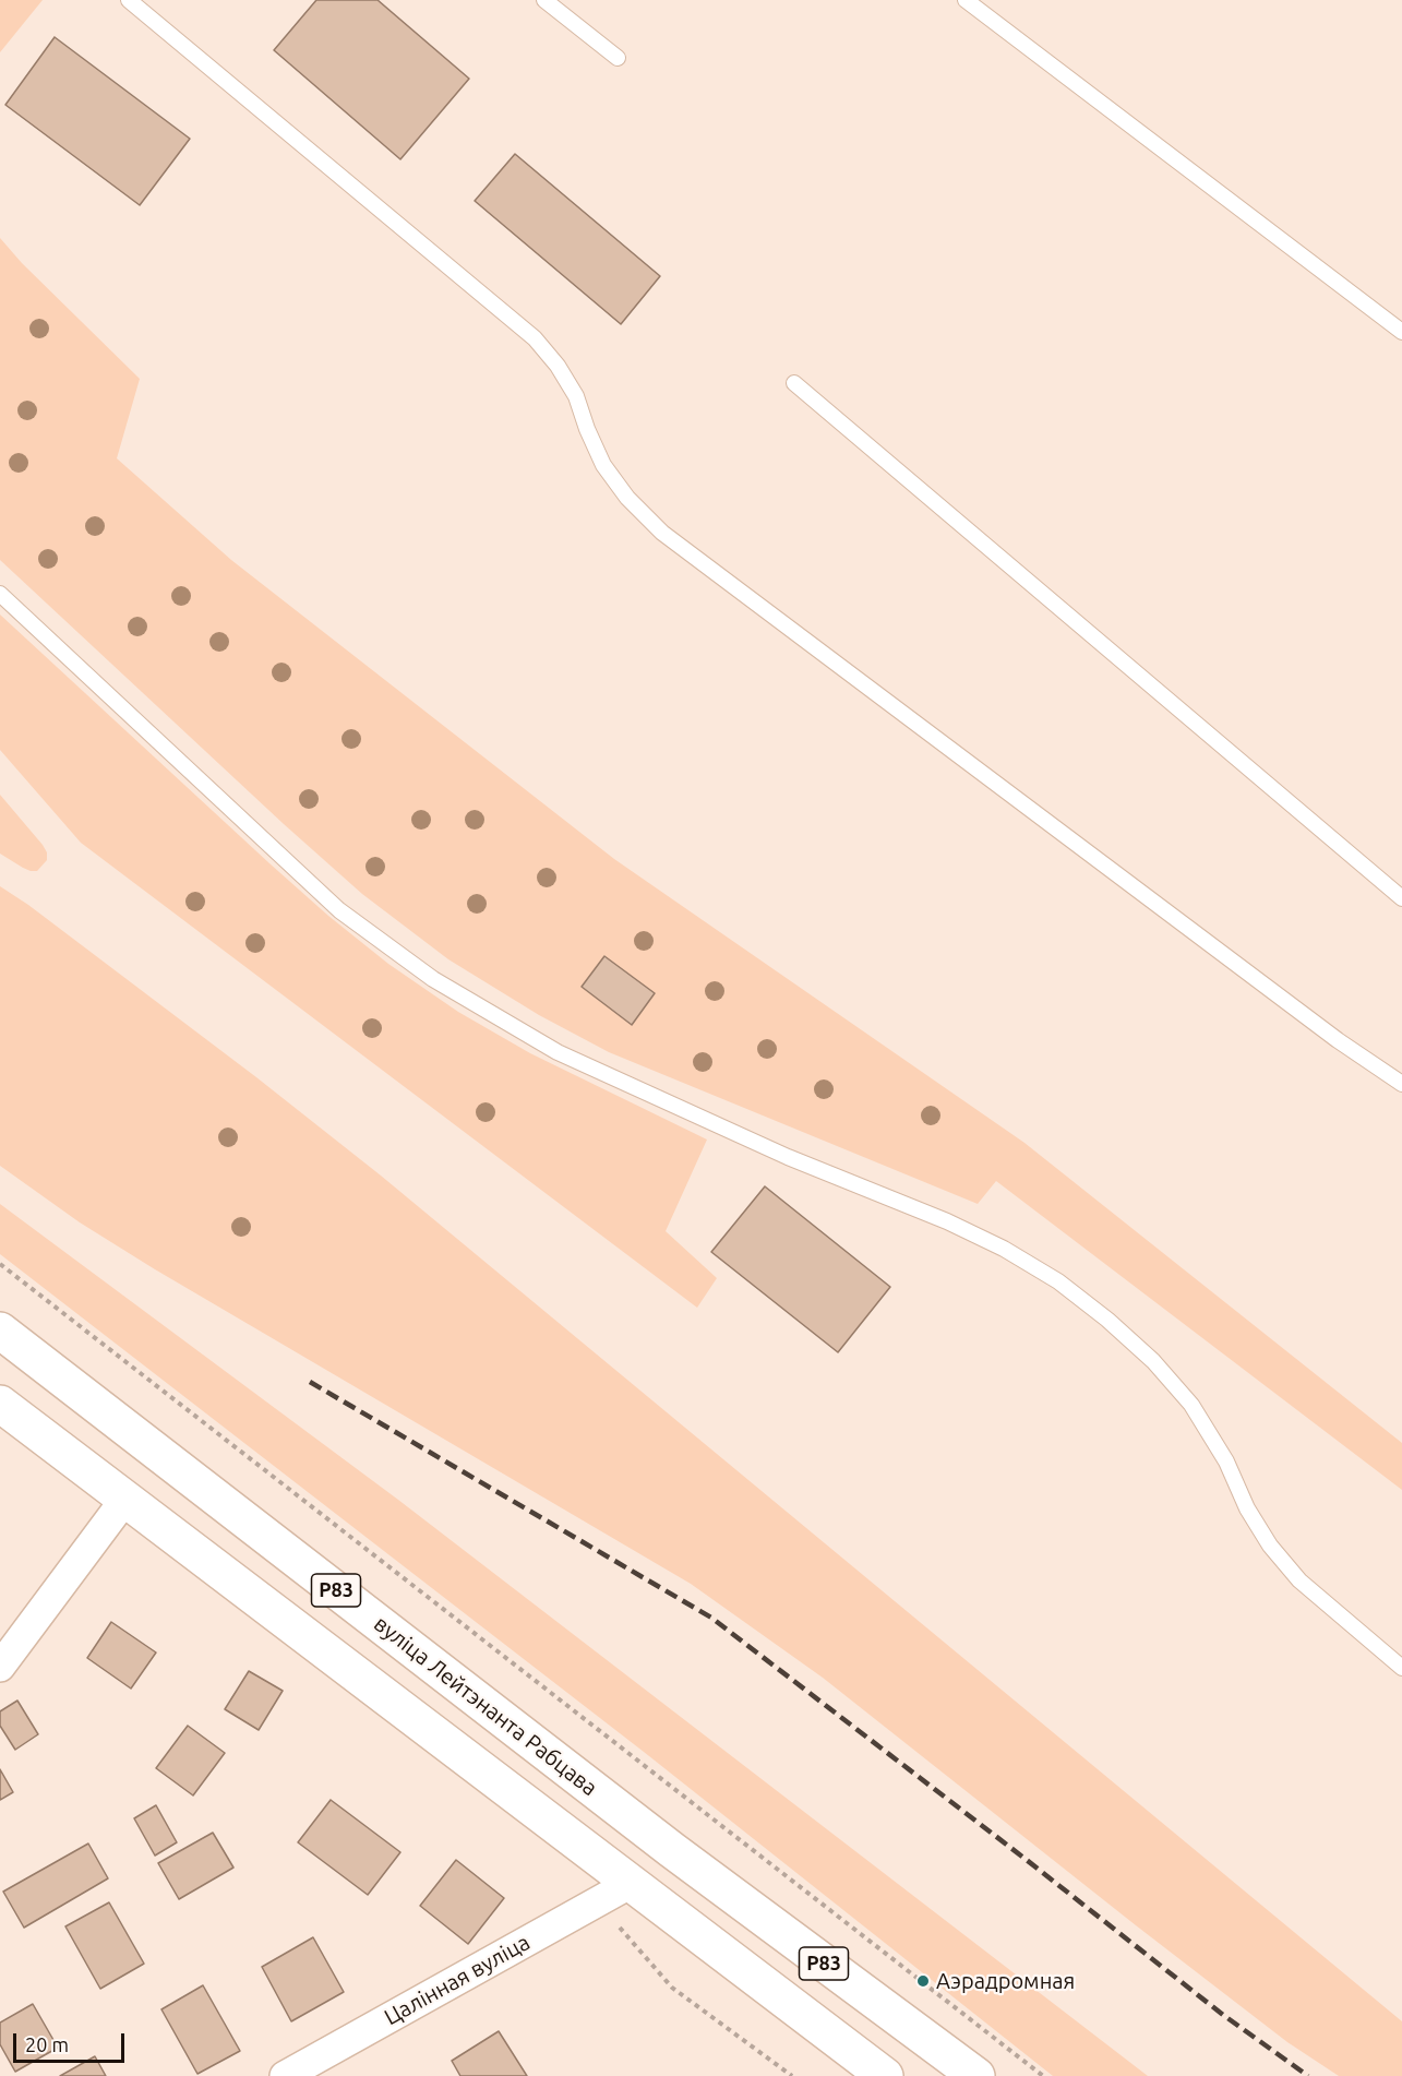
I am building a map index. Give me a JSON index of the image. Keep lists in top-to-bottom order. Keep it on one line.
{"streets":{"highway":["Р83","вуліца Лейтэнанта Рабцава"],"street":["Цалінная вуліца"]},"crossings":[["Р83","Цалінная вуліца"]],"places":["Аэрадромная"],"scale_bar":"20 m"}
